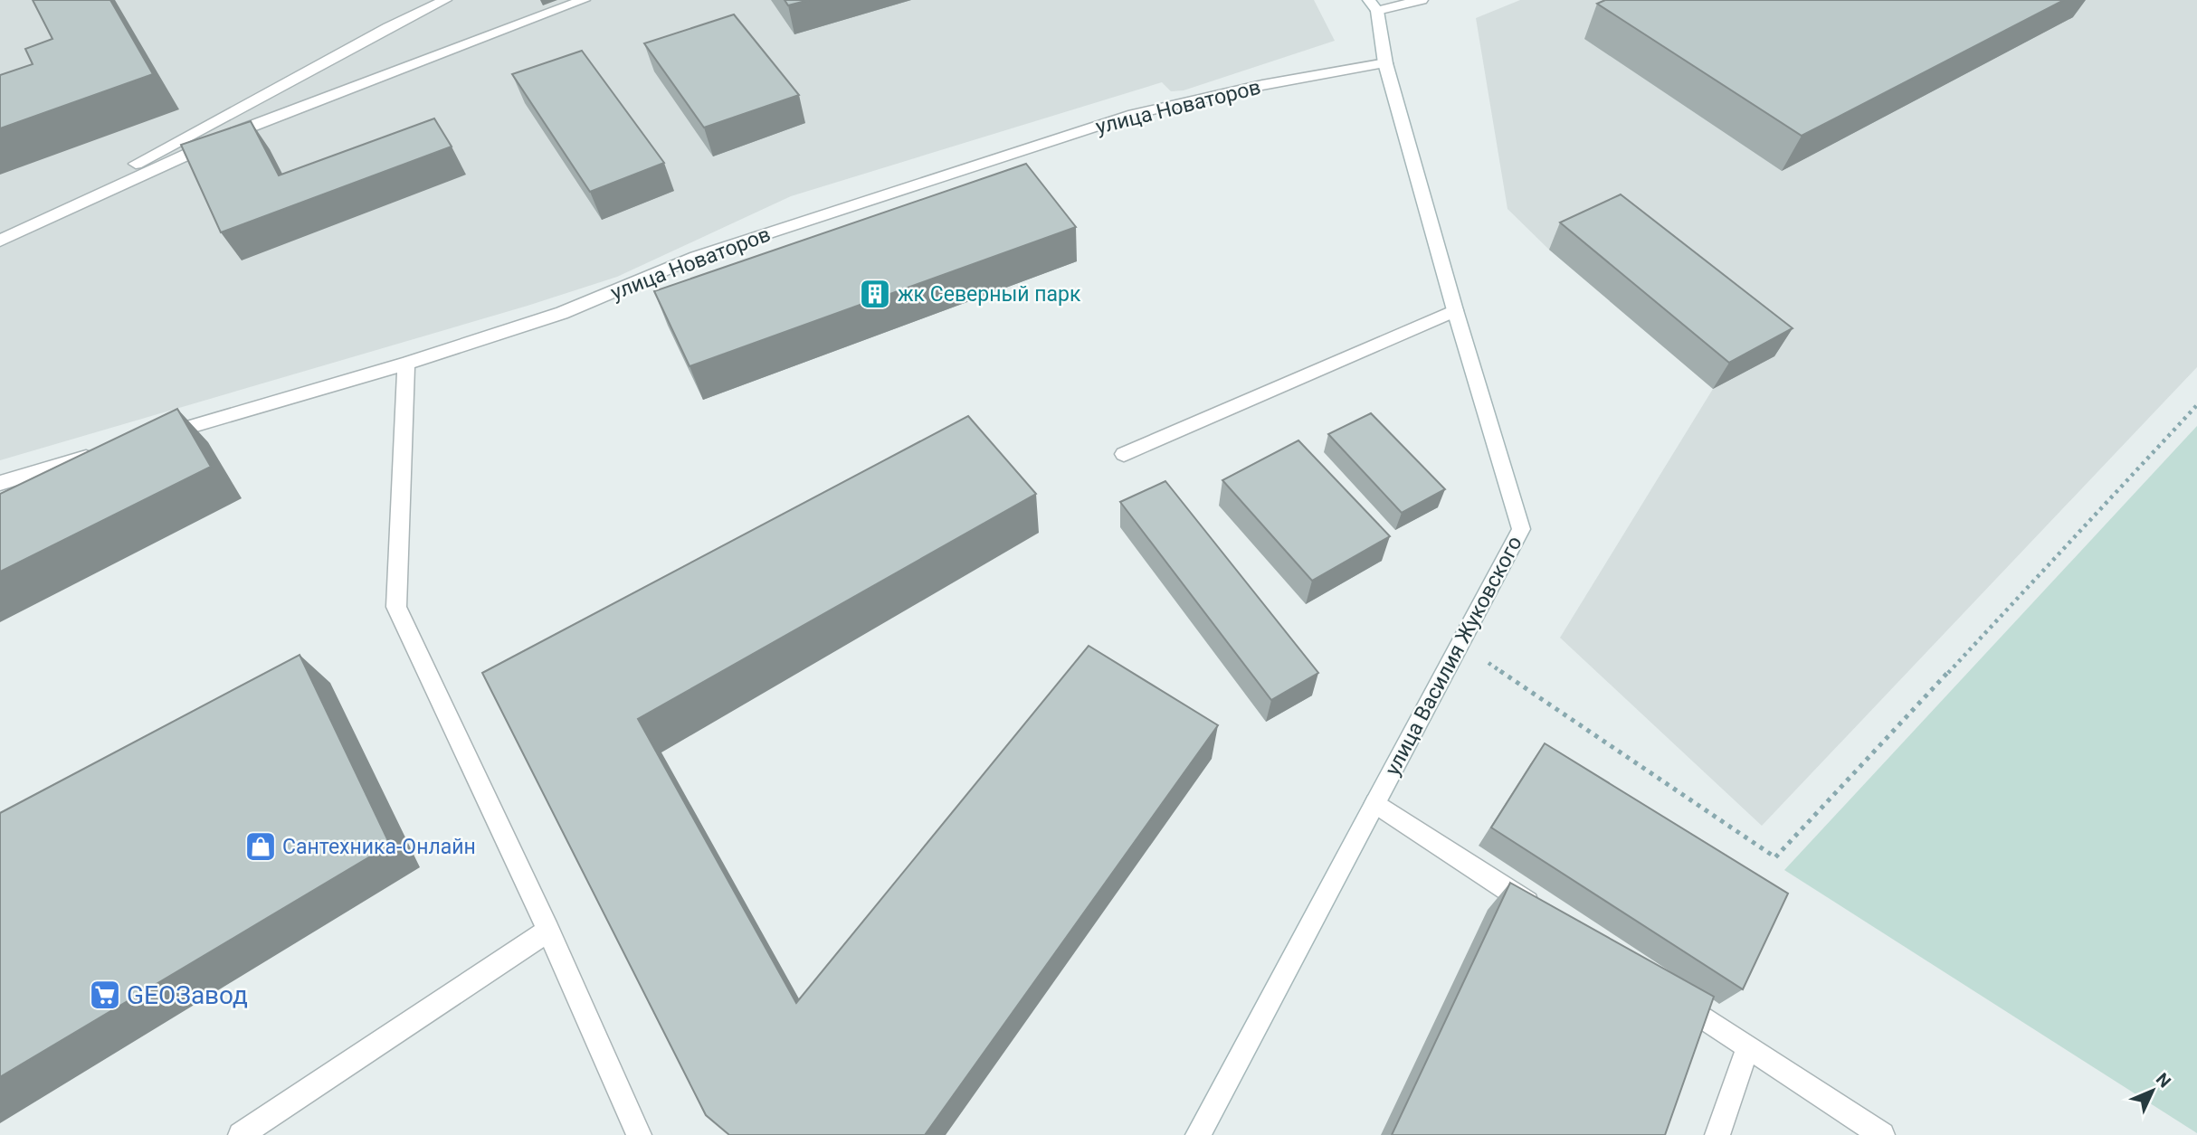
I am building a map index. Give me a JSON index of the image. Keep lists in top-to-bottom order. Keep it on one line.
{"streets":{"street":["улица Новаторов","улица Василия Жуковского"]},"crossings":[["улица Новаторов","улица Василия Жуковского"]],"places":{"building":["жк Северный парк"],"shop":["Сантехника-Онлайн"],"supermarket":["GEOЗавод"]},"north":"top right"}
